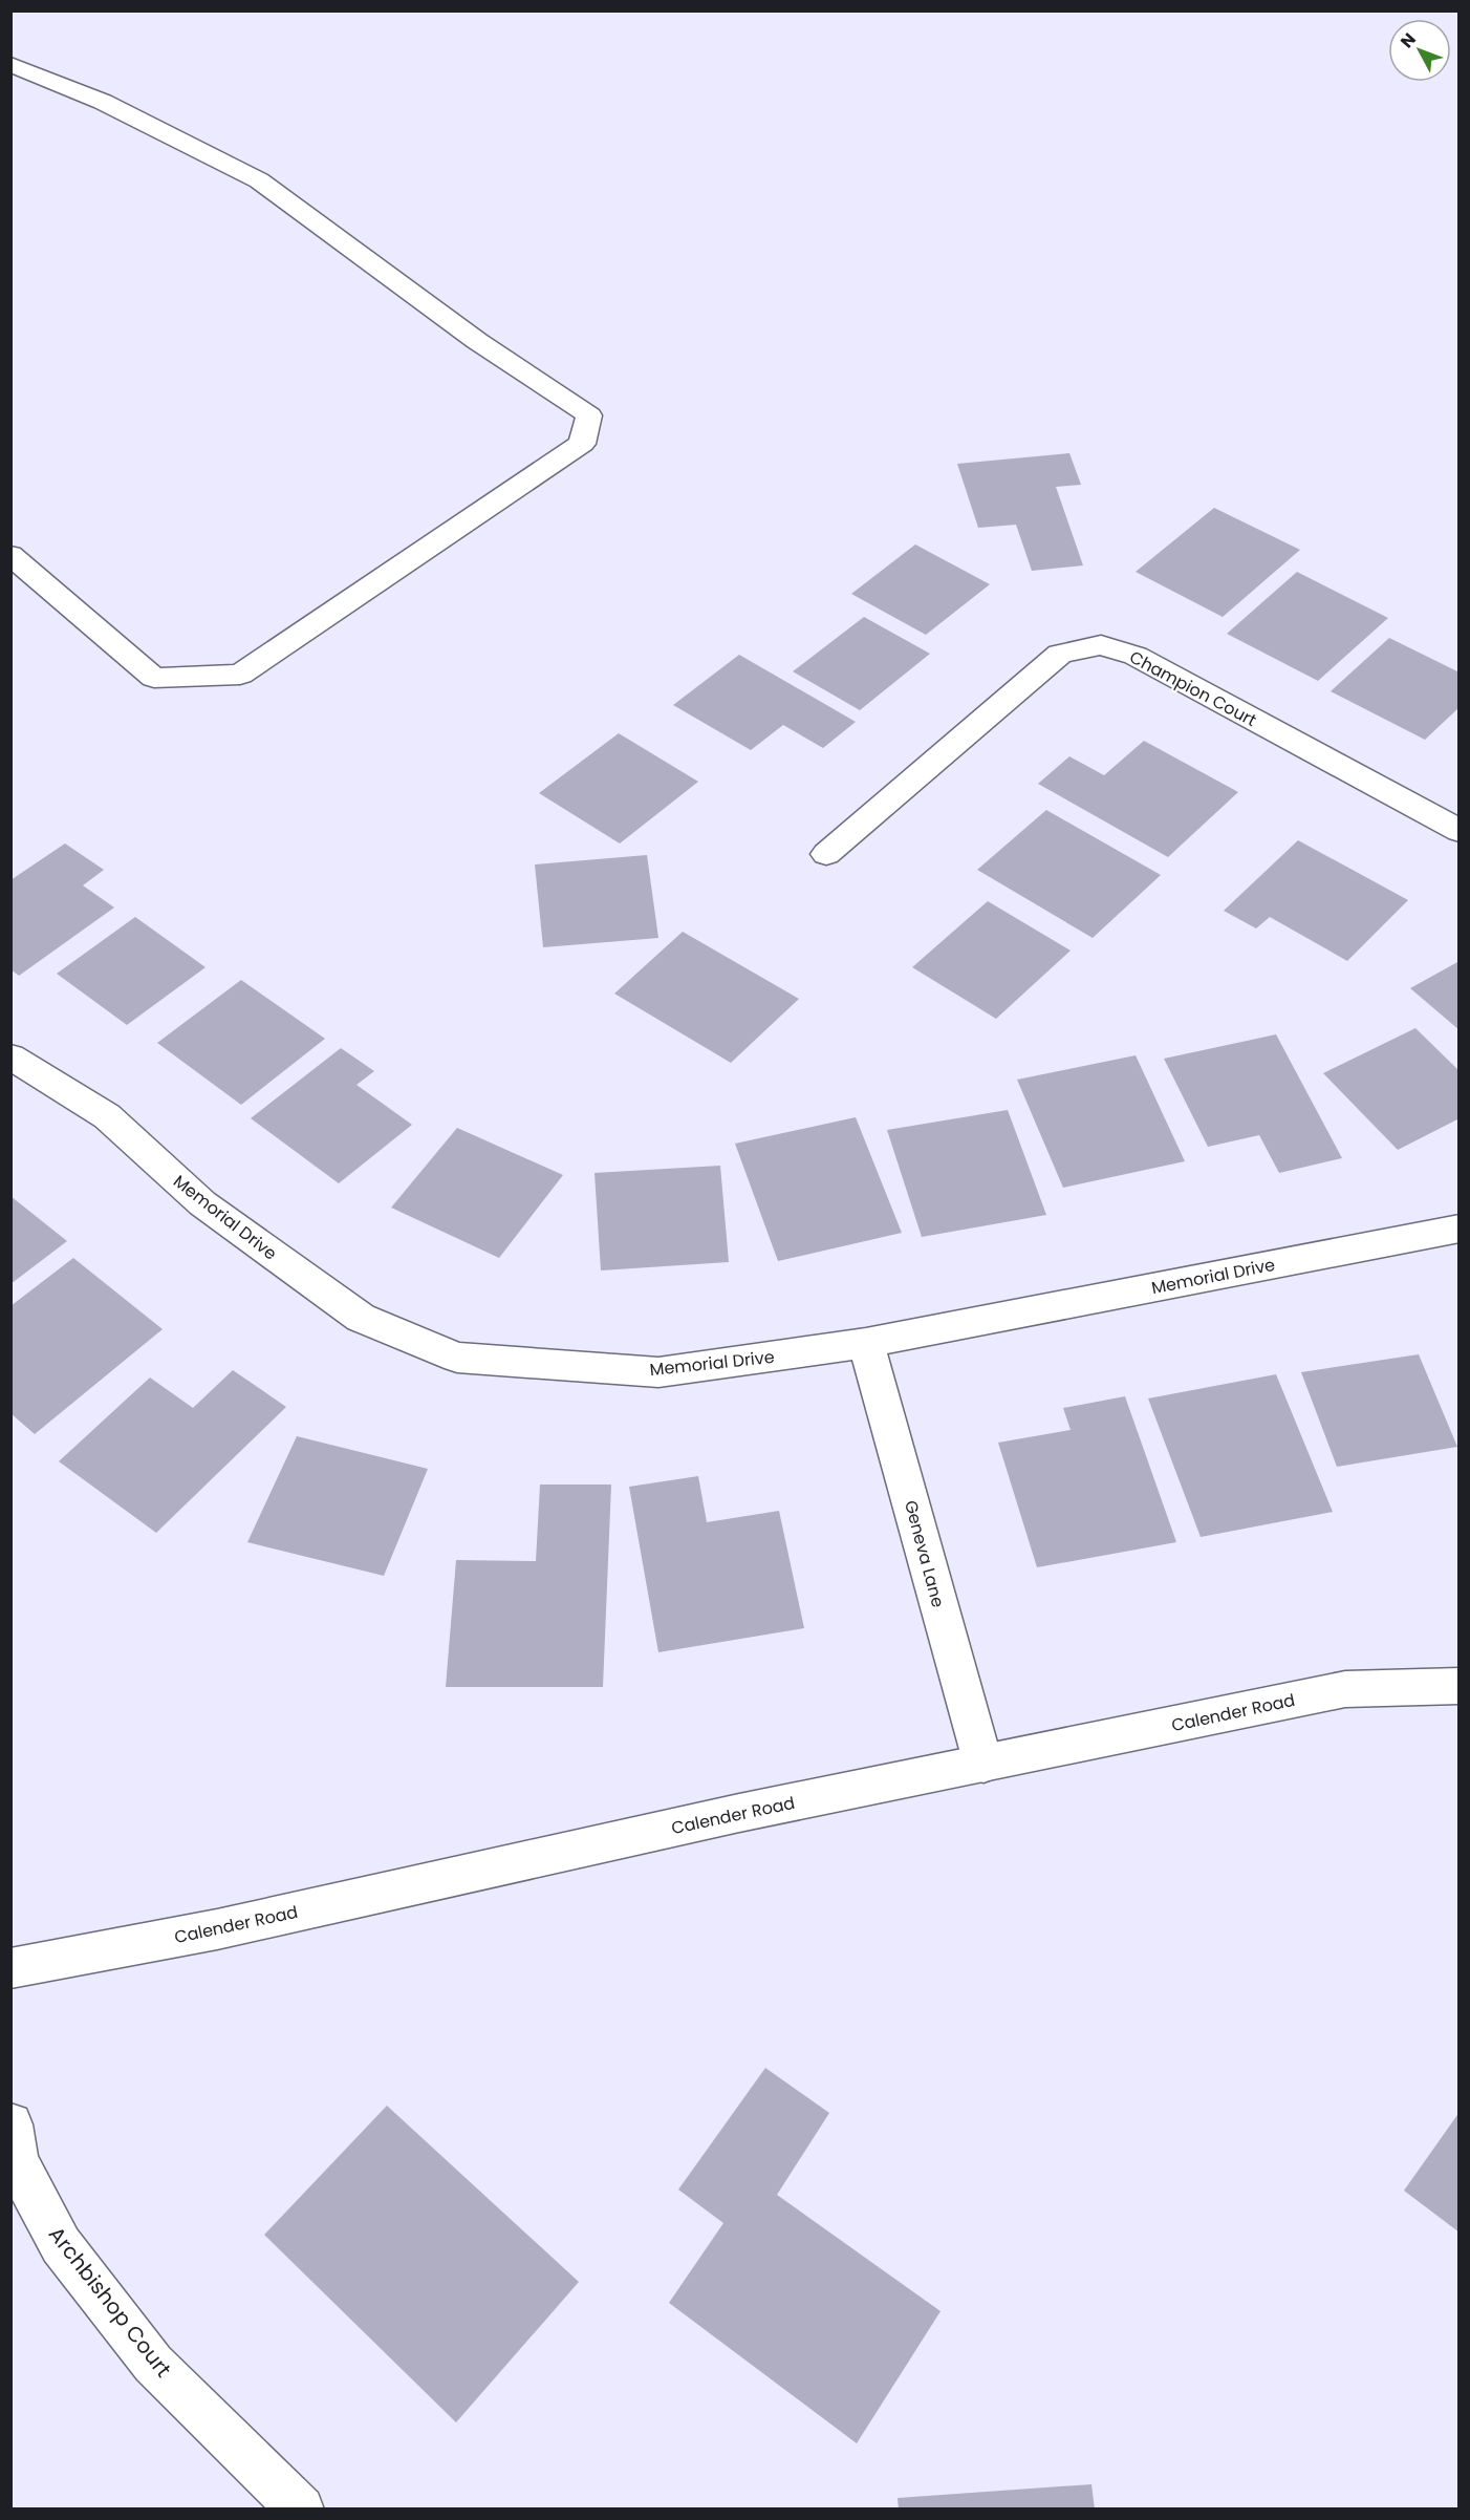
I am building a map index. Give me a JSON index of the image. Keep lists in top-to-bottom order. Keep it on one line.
{"streets":{"street":["Champion Court","Memorial Drive","Geneva Lane","Calender Road","Archbishop Court"]},"crossings":[["Memorial Drive","Geneva Lane"],["Geneva Lane","Calender Road"]],"north":"top left"}
